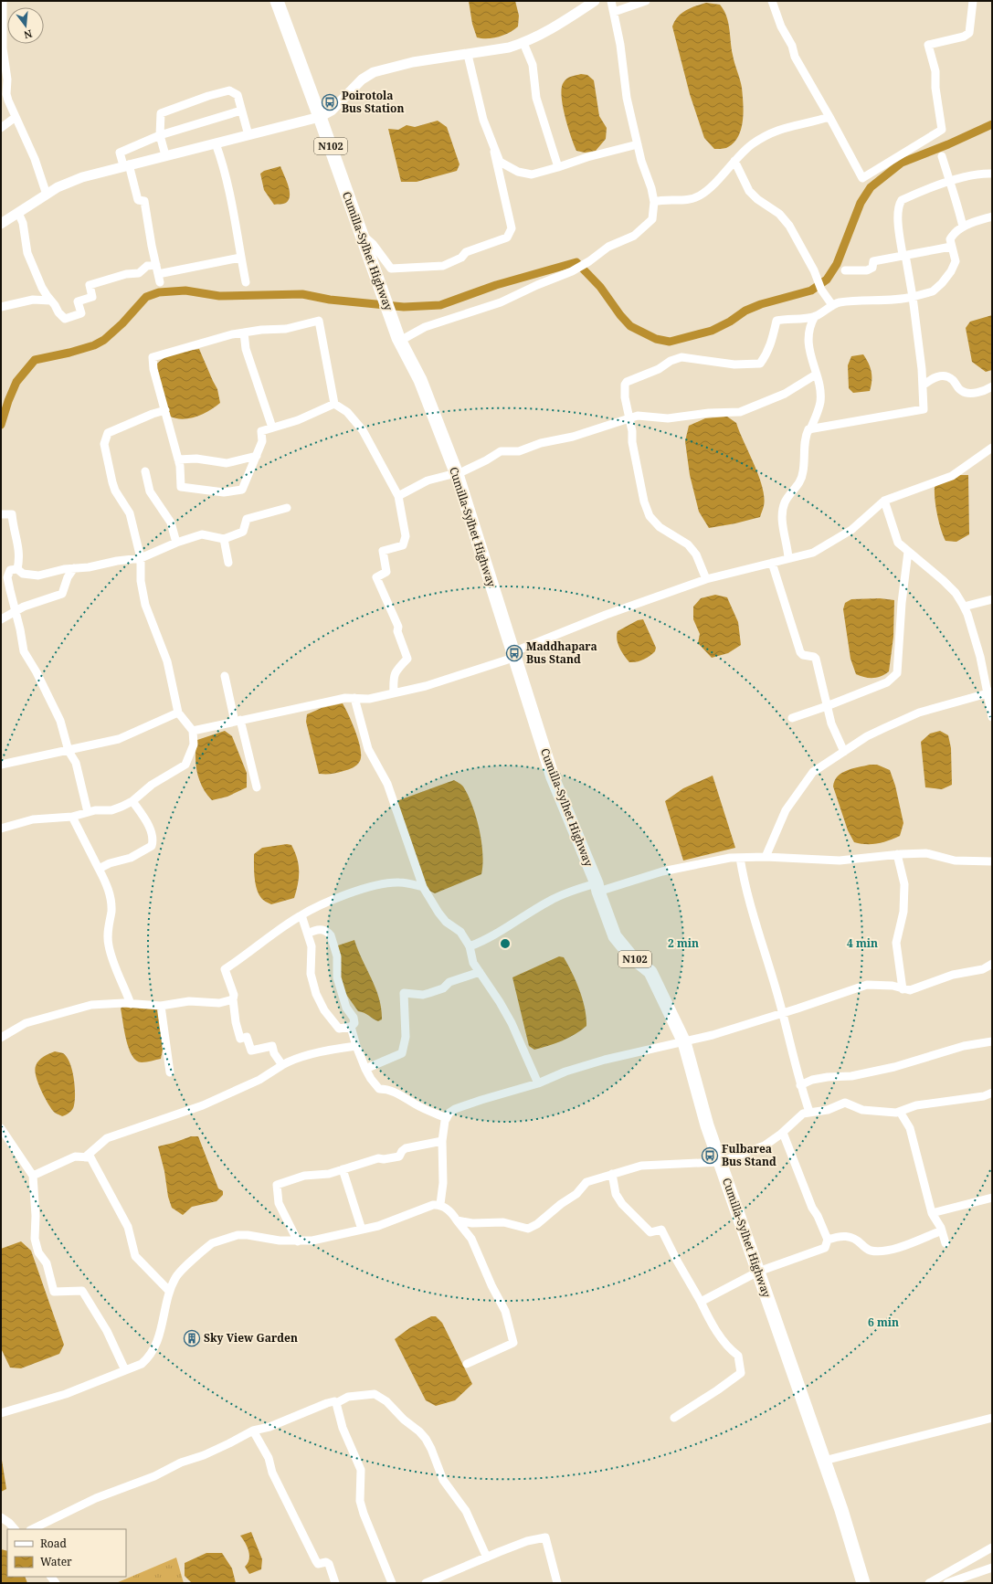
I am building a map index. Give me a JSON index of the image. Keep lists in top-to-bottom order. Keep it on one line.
{"streets":{"highway":["N102","Cumilla-Sylhet Highway"]},"places":{"bus stop":["Poirotola Bus Station","Maddhapara Bus Stand","Fulbarea Bus Stand"],"building":["Sky View Garden"]},"legend":["Road","Water"],"north":"bottom","rings":["2 min","4 min","6 min"]}
